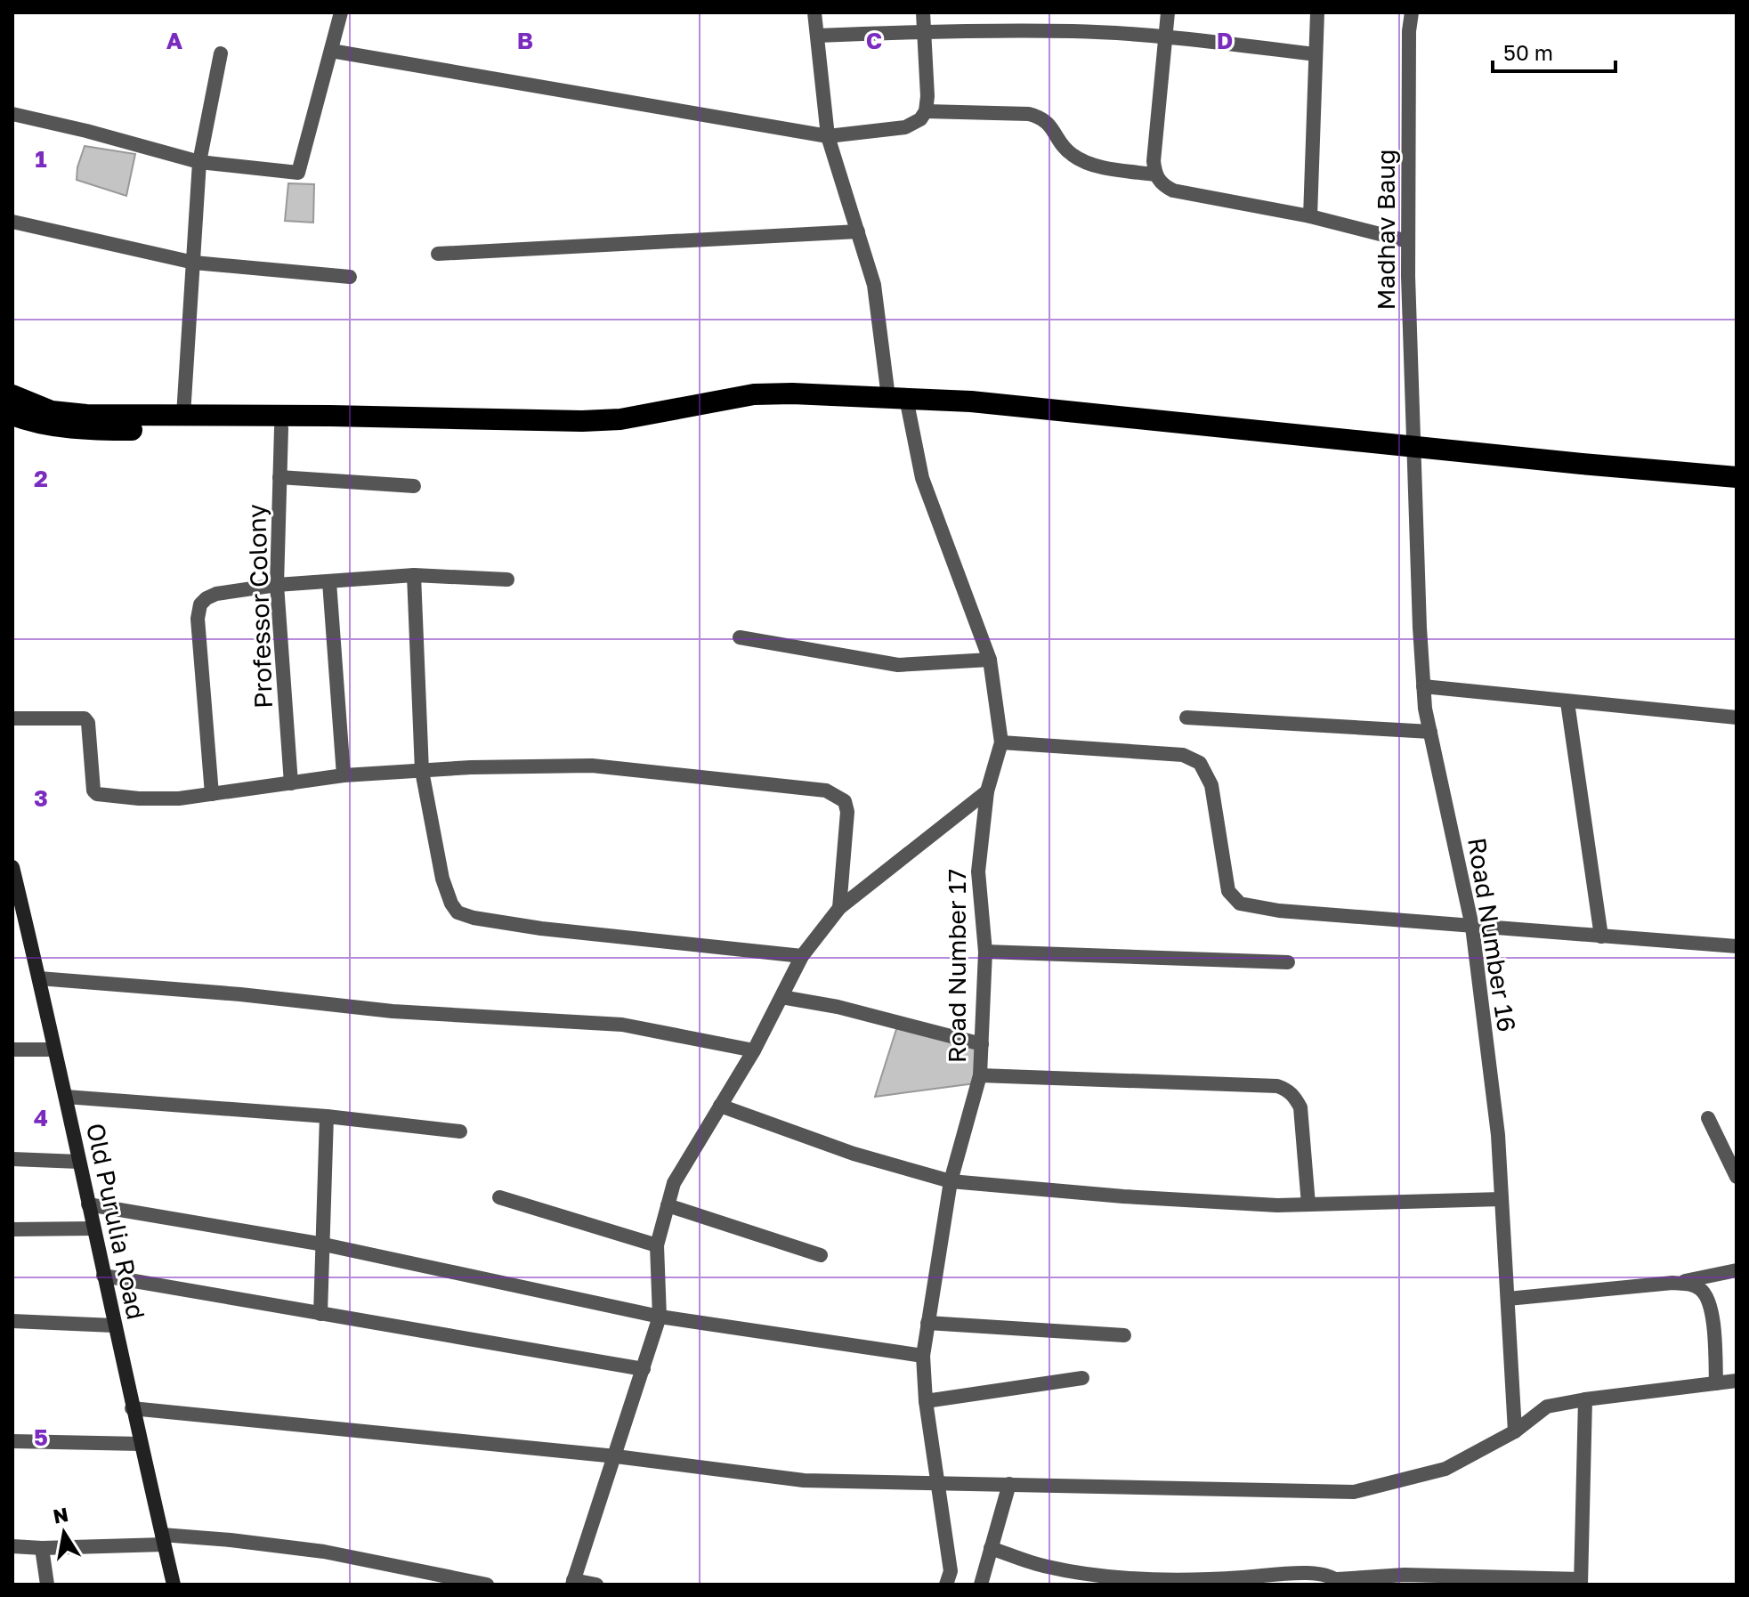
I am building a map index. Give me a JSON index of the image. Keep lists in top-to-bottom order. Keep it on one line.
{"streets":{"main road":["Old Purulia Road"],"street":["Madhav Baug","Professor Colony","Road Number 16","Road Number 17"]},"crossings":[["Madhav Baug","Road Number 16"]],"scale_bar":"50 m","north":"top","grid":{"columns":["A","B","C","D"],"rows":["1","2","3","4","5"]}}
